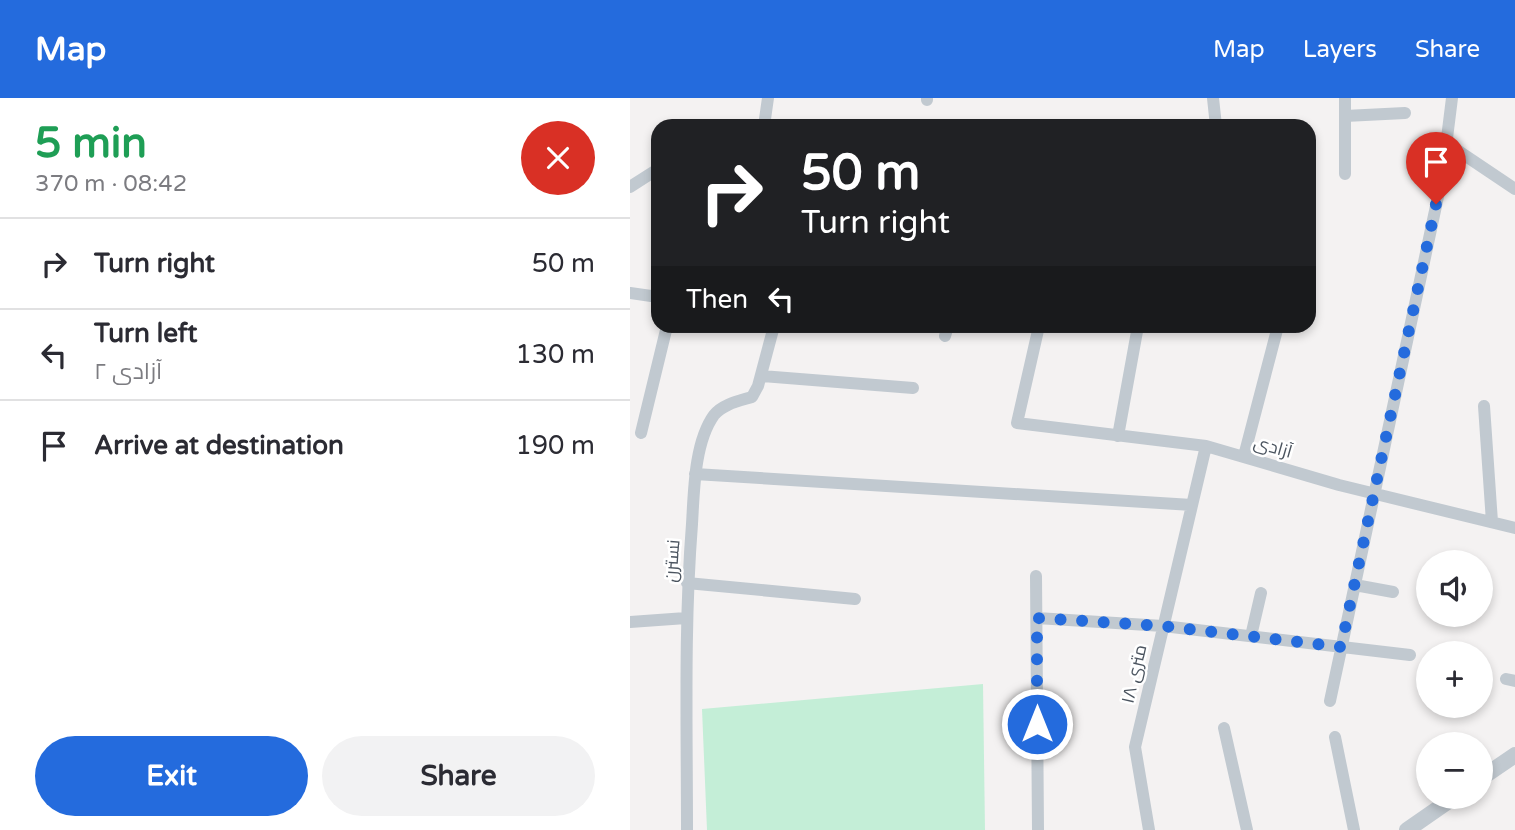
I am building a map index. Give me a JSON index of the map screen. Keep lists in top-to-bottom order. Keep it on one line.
{"streets":{"street":["آزادی","نسترن","۱۸ متری"]},"crossings":[["آزادی","۱۸ متری"]],"page":{"header":"Map","nav":["Map","Layers","Share"],"heading":["5 min","370 m · 08:42"],"turn":["50 m","Turn right"],"list":[{"name":"Turn right","value":"50 m"},{"name":"Turn left","note":"آزادی ۲","value":"130 m"},{"name":"Arrive at destination","value":"190 m"}],"then":"Then","map_buttons":["+","−"],"buttons":["Exit","Share"]}}
